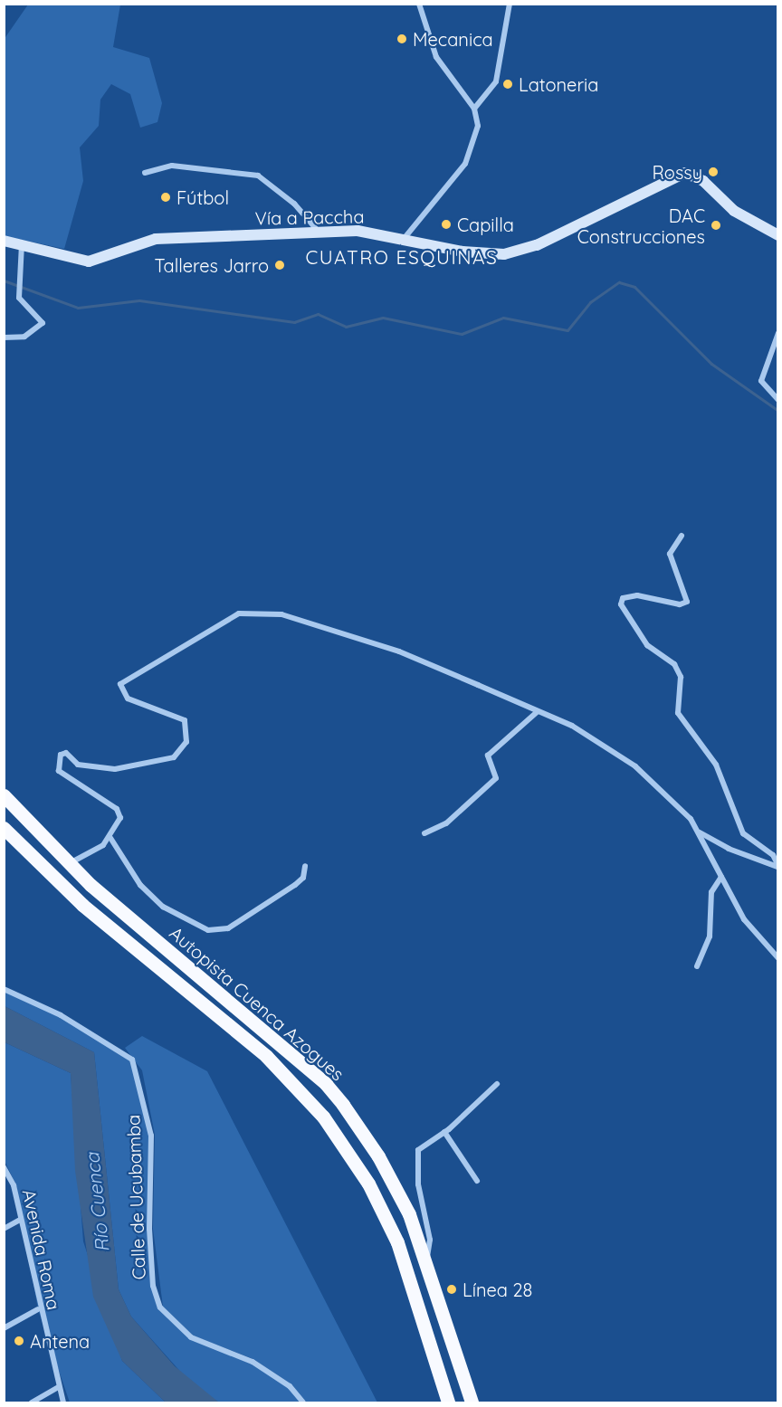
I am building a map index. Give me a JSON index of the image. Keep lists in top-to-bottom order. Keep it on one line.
{"streets":{"highway":["Autopista Cuenca Azogues"],"main road":["Vía a Paccha"],"street":["Calle de Ucubamba","Avenida Roma"]},"districts":["CUATRO ESQUINAS"],"water":["Río Cuenca"],"places":["Mecanica","Latoneria","Rossy","Fútbol","Capilla","DAC Construcciones","Talleres Jarro","Línea 28","Antena"]}
